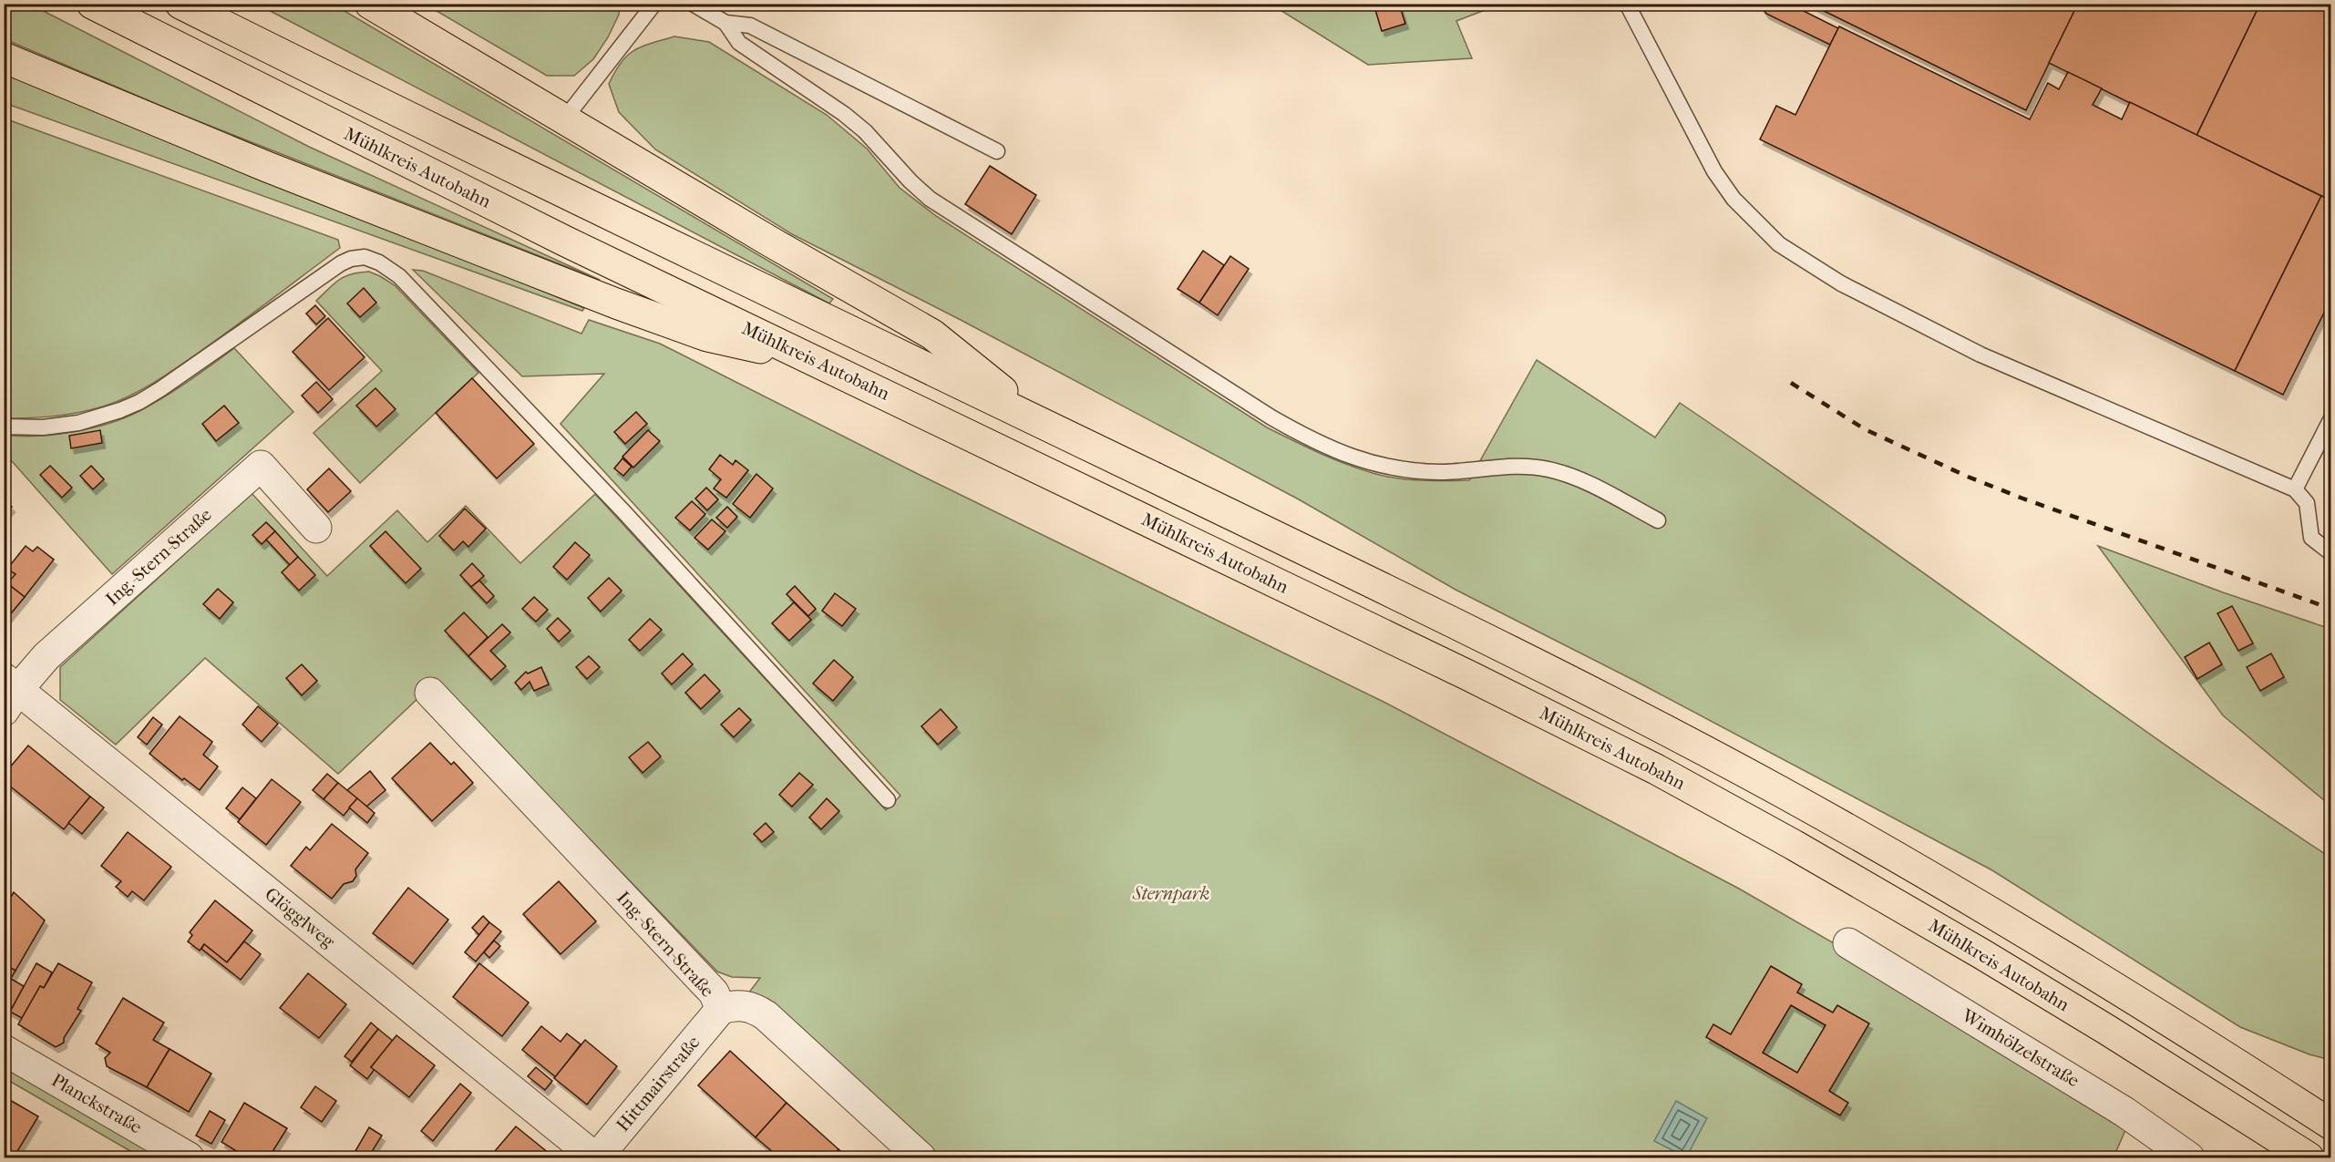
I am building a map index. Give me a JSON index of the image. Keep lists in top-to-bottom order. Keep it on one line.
{"streets":{"highway":["Mühlkreis Autobahn"],"street":["Ing.-Stern-Straße","Glögglweg","Wimhölzelstraße","Hittmairstraße","Planckstraße"]},"crossings":[["Ing.-Stern-Straße","Glögglweg"],["Ing.-Stern-Straße","Hittmairstraße"],["Glögglweg","Hittmairstraße"]],"parks":["Sternpark"]}
